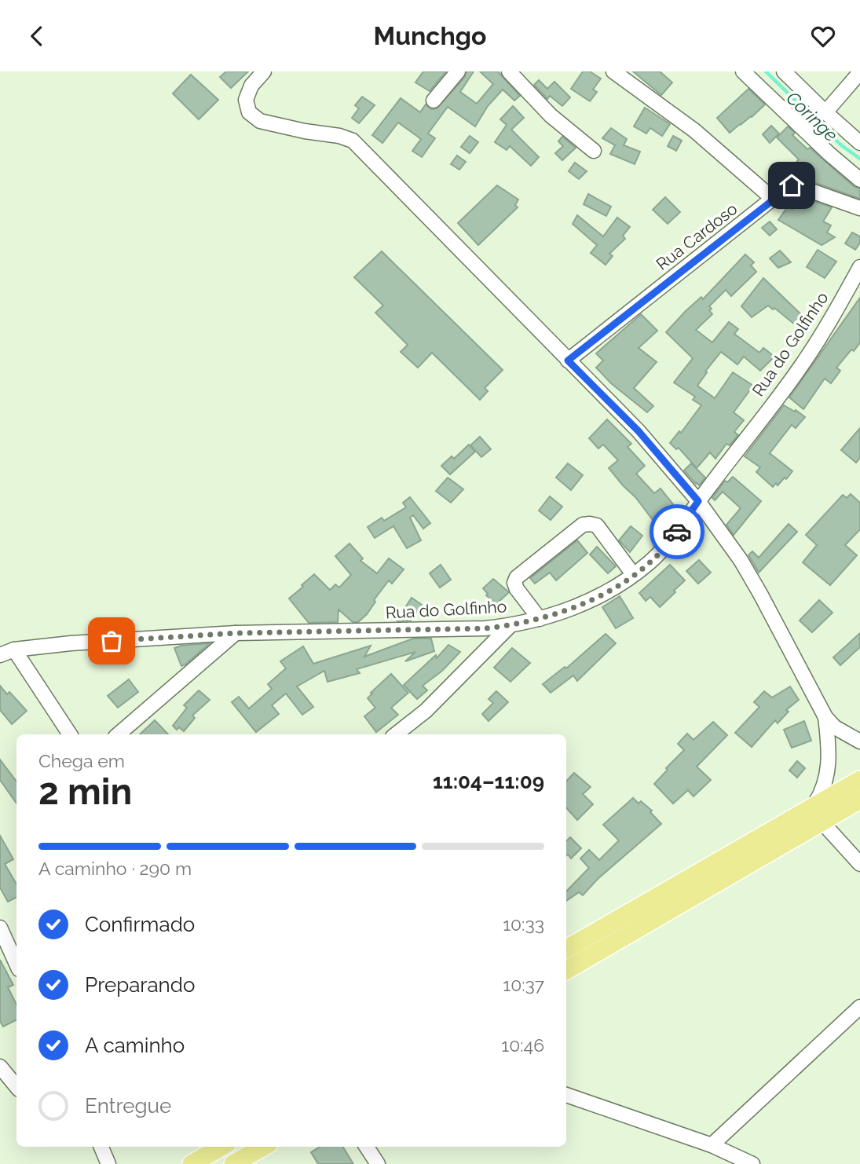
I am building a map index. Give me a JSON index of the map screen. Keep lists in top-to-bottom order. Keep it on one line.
{"streets":{"street":["Rua Cardoso","Rua do Golfinho"]},"water":["Coringe"],"page":{"header":"Munchgo","heading":["2 min","Chega em","11:04–11:09"],"bar":"A caminho · 290 m","list":[["Confirmado","10:33"],["Preparando","10:37"],["A caminho","10:46"],"Entregue"]}}
